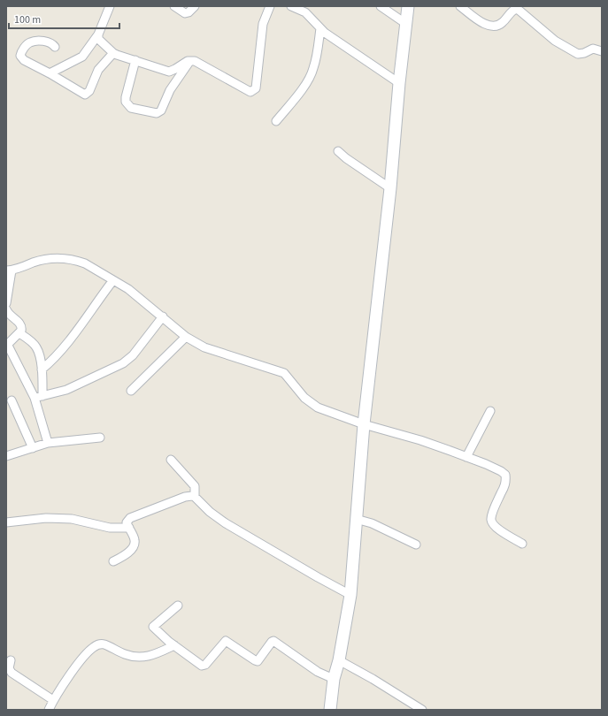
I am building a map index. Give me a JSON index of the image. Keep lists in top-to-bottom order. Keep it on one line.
{"scale_bar":"100 m"}
